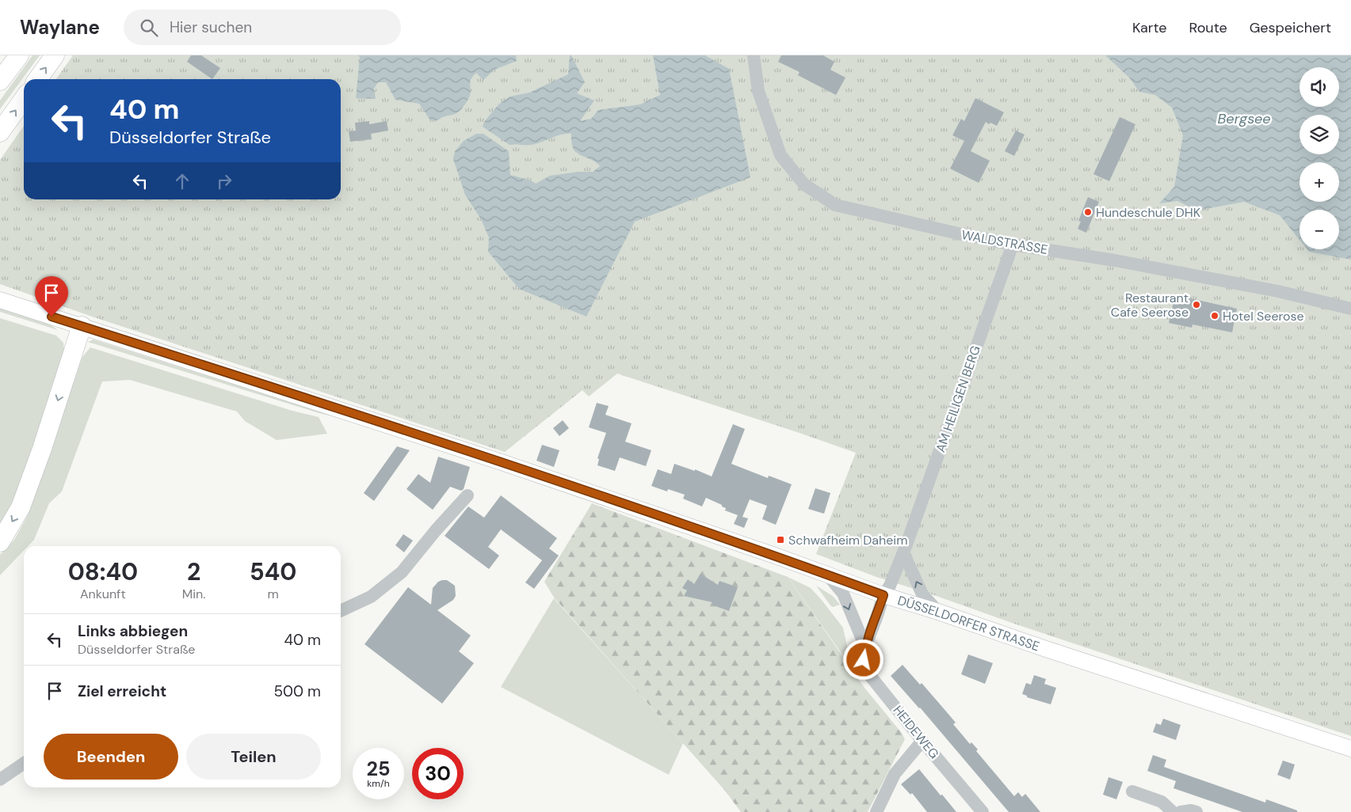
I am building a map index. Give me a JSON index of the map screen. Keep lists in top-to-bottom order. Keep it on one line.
{"streets":{"main road":["DÜSSELDORFER STRASSE"],"street":["WALDSTRASSE","AM HEILIGEN BERG","HEIDEWEG"]},"crossings":[["WALDSTRASSE","AM HEILIGEN BERG"],["AM HEILIGEN BERG","DÜSSELDORFER STRASSE"],["AM HEILIGEN BERG","HEIDEWEG"],["DÜSSELDORFER STRASSE","HEIDEWEG"]],"water":["Bergsee"],"places":{"other":["Hundeschule DHK","Restaurant Cafe Seerose","Hotel Seerose"],"transit":["Schwafheim Daheim"]},"page":{"header":"Waylane","search":"Hier suchen","nav":["Karte","Route","Gespeichert"],"map_buttons":["+","−"],"turn":["40 m","Düsseldorfer Straße"],"eta":["08:40","Ankunft","2","Min.","540","m"],"list":[{"name":"Links abbiegen","note":"Düsseldorfer Straße","value":"40 m"},{"name":"Ziel erreicht","value":"500 m"}],"buttons":["Beenden","Teilen"],"speed":"25 km/h","limit":"30"}}
